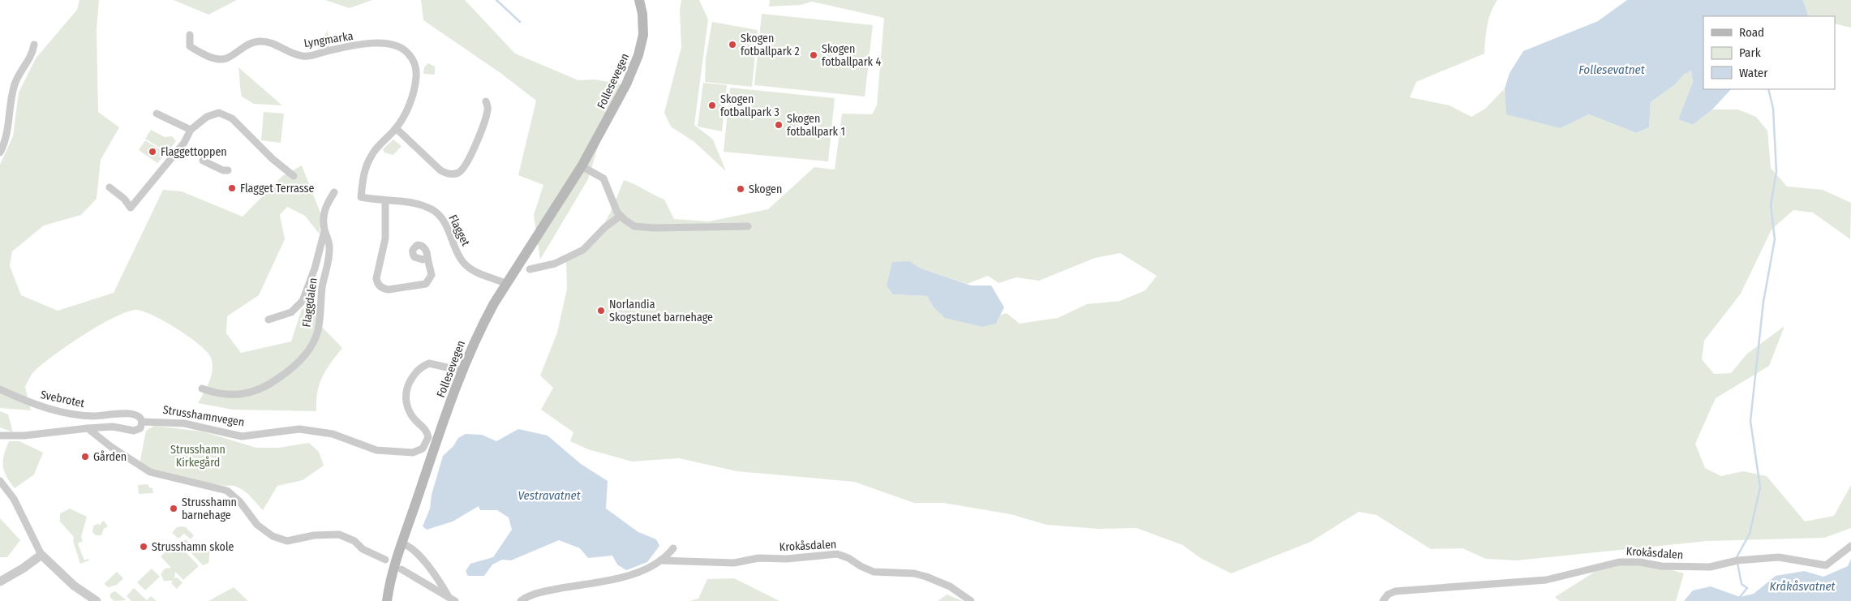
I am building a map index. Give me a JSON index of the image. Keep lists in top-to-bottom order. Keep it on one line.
{"streets":{"main road":["Follesevegen"],"street":["Lyngmarka","Flagget","Flaggdalen","Svebrotet","Strusshamnvegen","Krokåsdalen"]},"crossings":[["Lyngmarka","Flagget"],["Follesevegen","Flagget"],["Follesevegen","Strusshamnvegen"],["Svebrotet","Strusshamnvegen"]],"water":["Follesevatnet","Vestravatnet","Kråkåsvatnet"],"parks":["Strusshamn Kirkegård"],"places":["Skogen fotballpark 2","Skogen fotballpark 4","Skogen fotballpark 3","Skogen fotballpark 1","Flaggettoppen","Flagget Terrasse","Skogen","Norlandia Skogstunet barnehage","Gården","Strusshamn barnehage","Strusshamn skole"],"legend":["Road","Park","Water"]}
